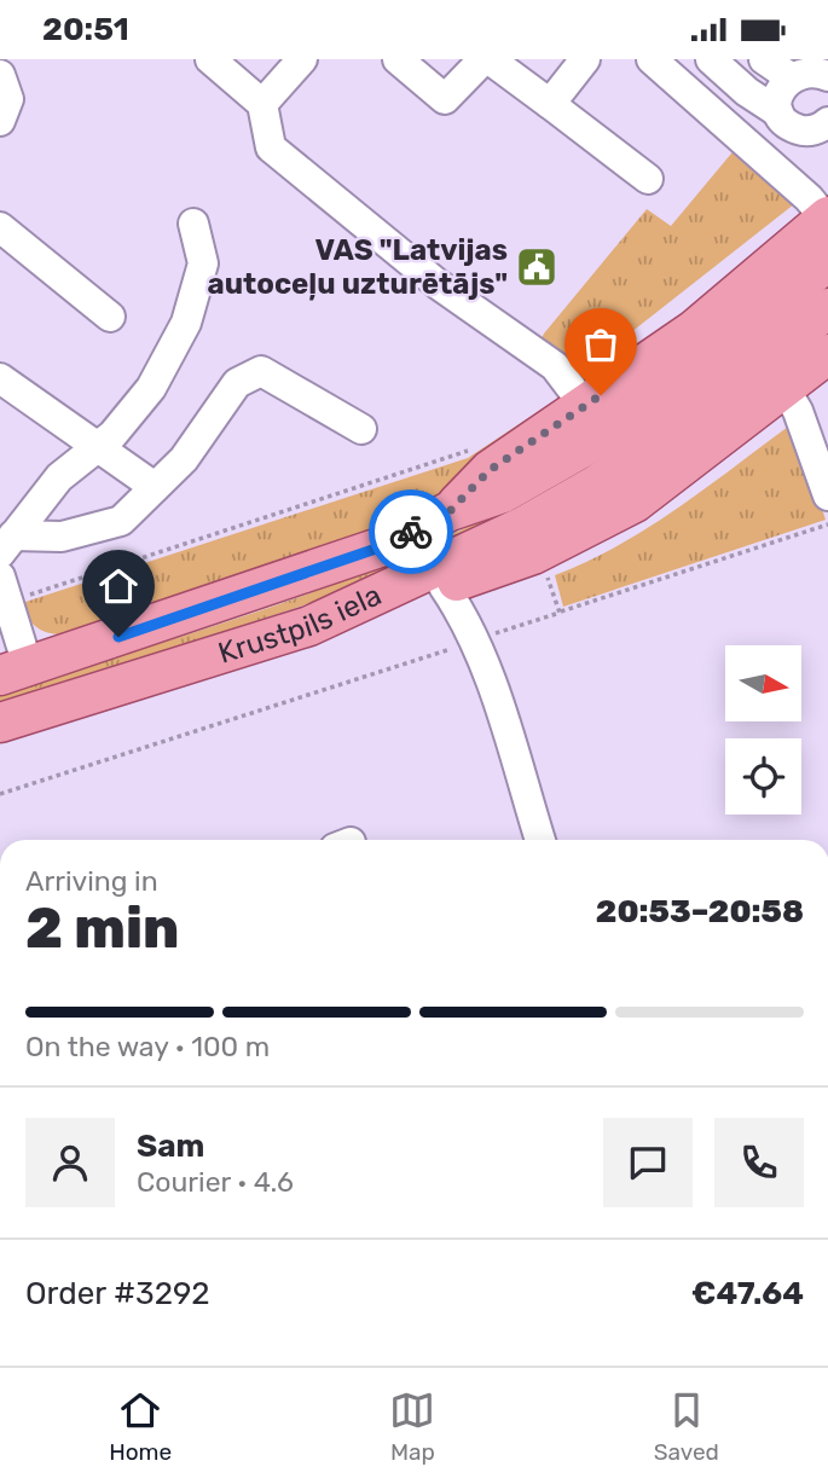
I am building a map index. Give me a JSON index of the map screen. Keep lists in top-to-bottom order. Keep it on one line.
{"streets":{"main road":["Krustpils iela"]},"places":{"public building":["VAS \"Latvijas autoceļu uzturētājs\""]},"north":"right","page":{"status":"20:51","heading":["2 min","Arriving in","20:53–20:58"],"panel":["Sam","Courier · 4.6","Order #3292","€47.64"],"bar":"On the way · 100 m","tabs":["Home","Map","Saved"]}}
